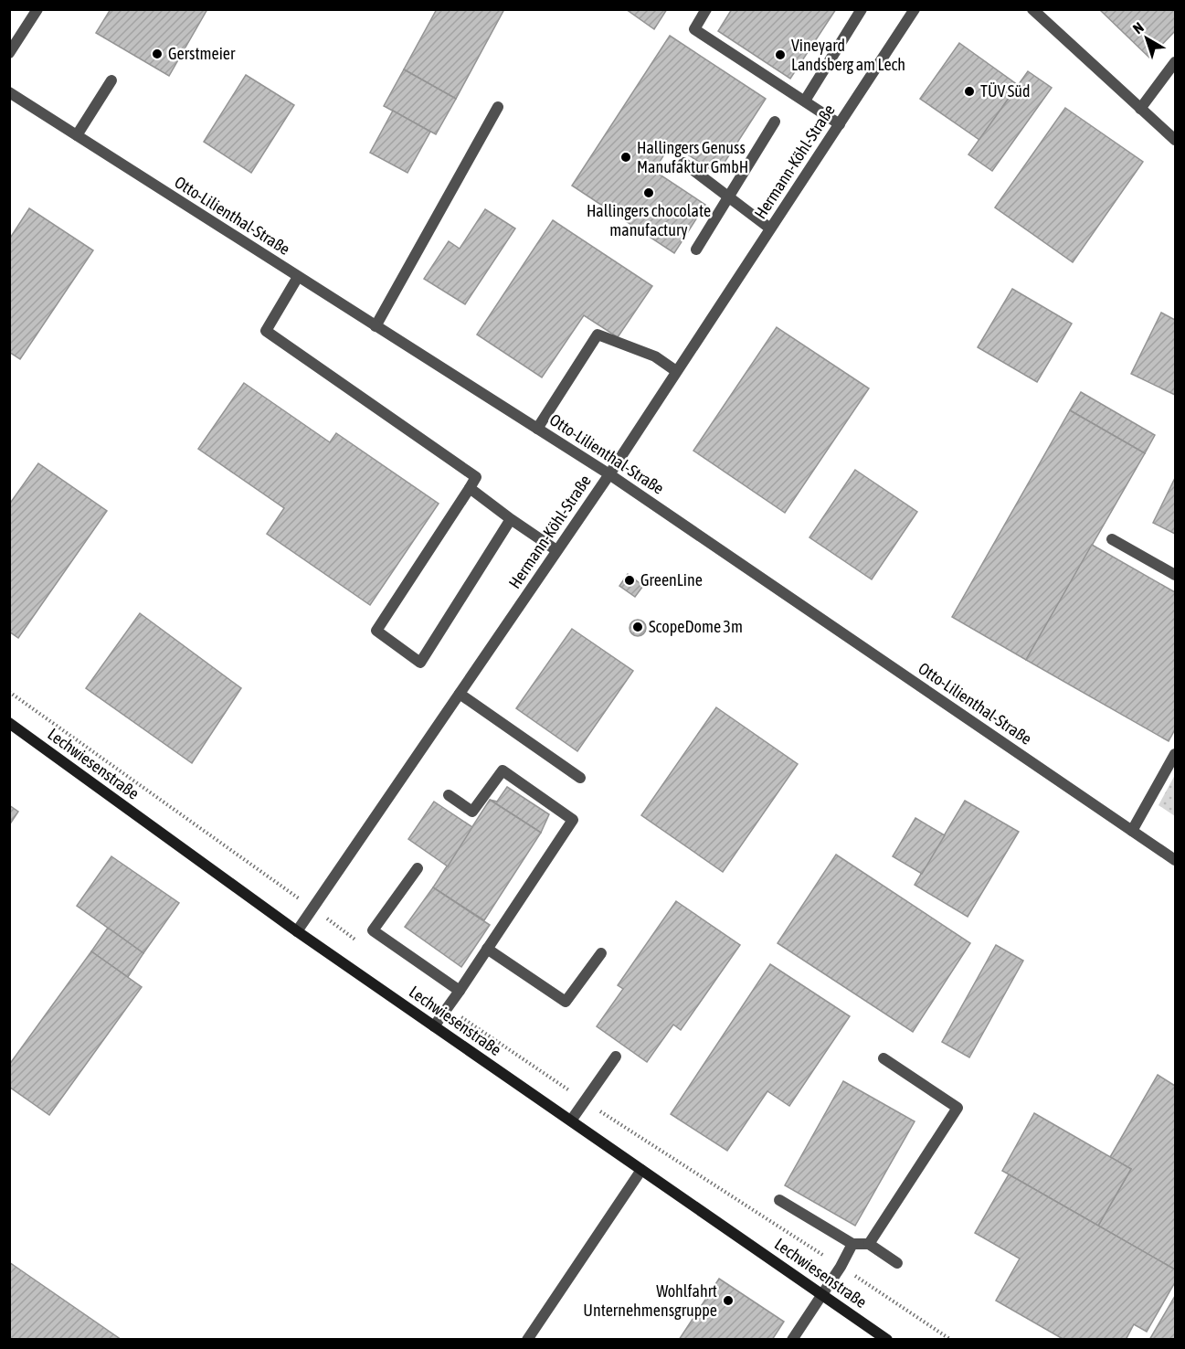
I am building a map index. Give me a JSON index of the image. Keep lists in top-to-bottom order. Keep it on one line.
{"streets":{"street":["Hermann-Köhl-Straße","Otto-Lilienthal-Straße","Lechwiesenstraße"]},"crossings":[["Hermann-Köhl-Straße","Otto-Lilienthal-Straße"],["Hermann-Köhl-Straße","Lechwiesenstraße"]],"places":["Gerstmeier","Vineyard Landsberg am Lech","TÜV Süd","Hallingers Genuss Manufaktur GmbH","Hallingers chocolate manufactury","GreenLine","ScopeDome 3m","Wohlfahrt Unternehmensgruppe"],"north":"top left"}
